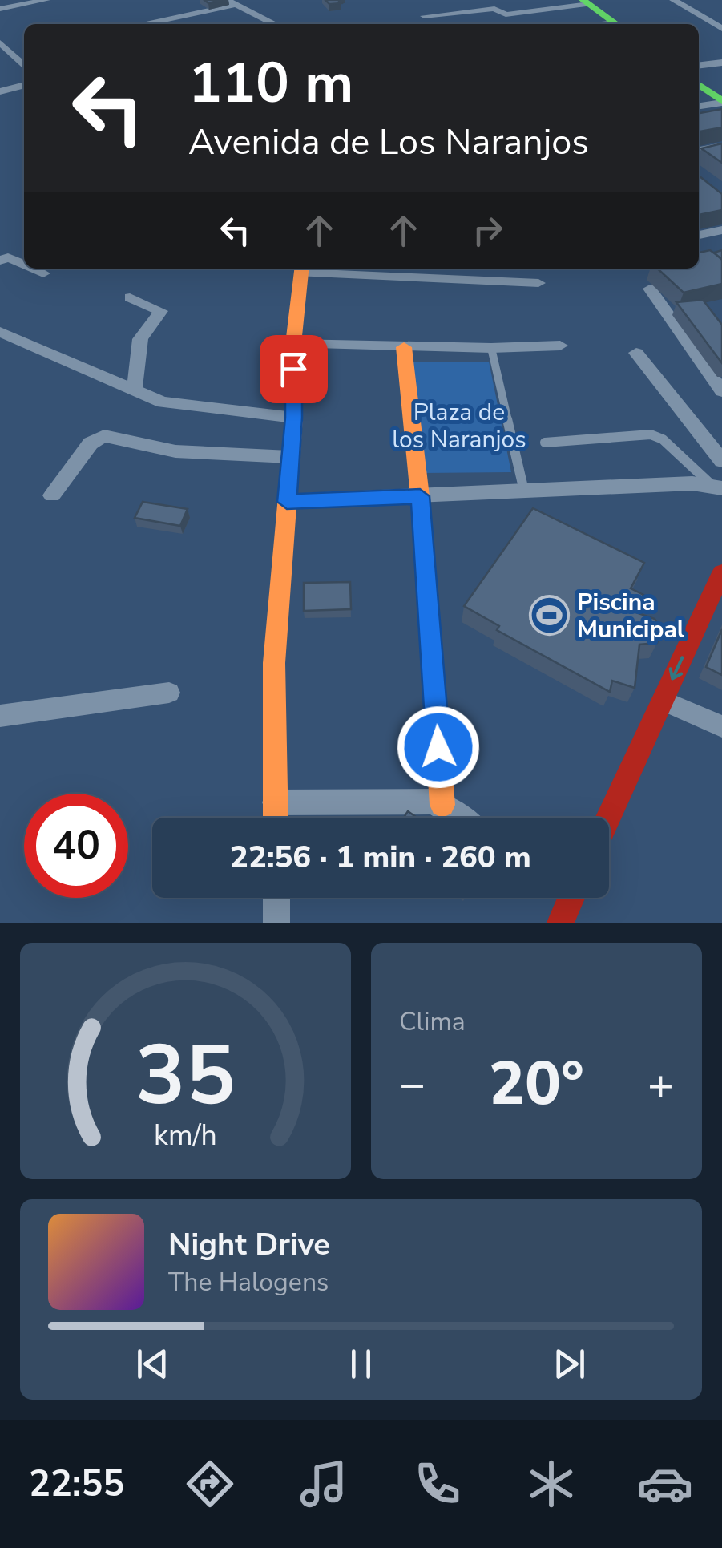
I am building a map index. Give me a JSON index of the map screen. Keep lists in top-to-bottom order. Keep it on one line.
{"parks":["Plaza de los Naranjos"],"places":{"sports":["Piscina Municipal"]},"page":{"turn":["110 m","Avenida de Los Naranjos"],"limit":"40","trip":"22:56 · 1 min · 260 m","tile":"Clima","heat":["−","20°","+"],"song":["Night Drive","The Halogens"],"tabs":"22:55","gauge":["35","km/h"]}}
